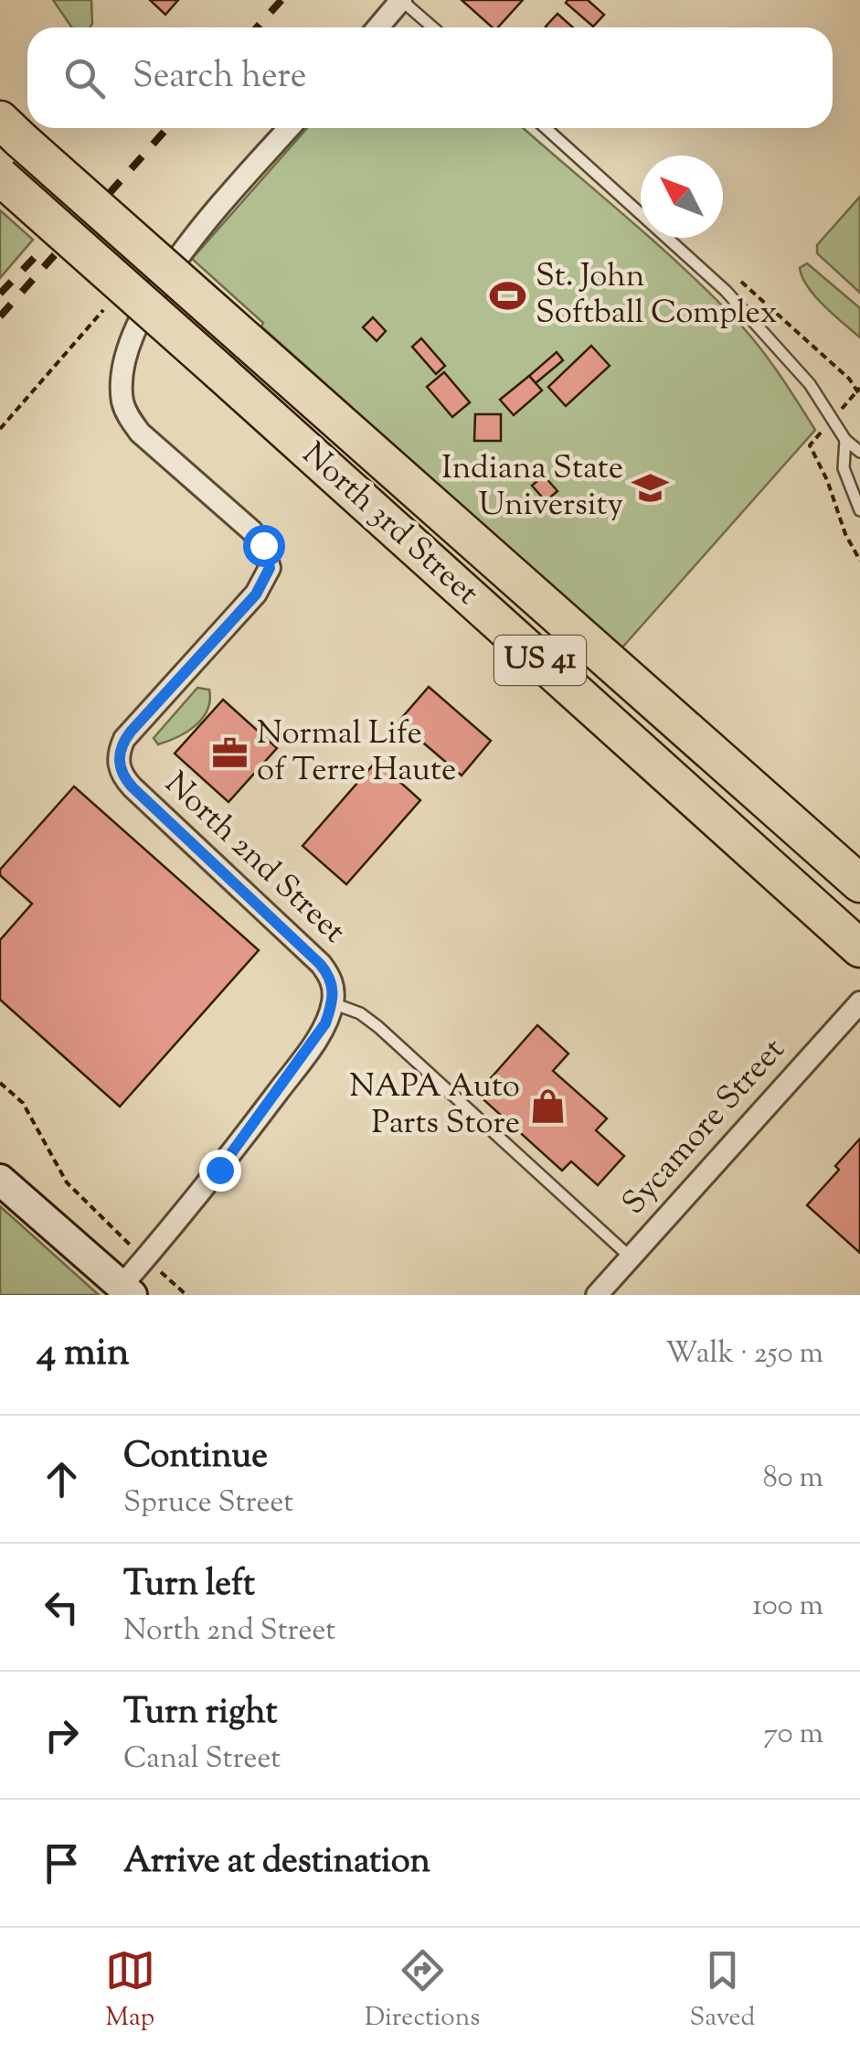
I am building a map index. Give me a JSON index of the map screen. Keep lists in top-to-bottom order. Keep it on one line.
{"streets":{"highway":["North 3rd Street","US 41"],"street":["North 2nd Street","Sycamore Street"]},"places":{"sports":["St. John Softball Complex"],"school or university":["Indiana State University"],"office":["Normal Life of Terre Haute"],"shop":["NAPA Auto Parts Store"]},"north":"top left","page":{"search":"Search here","heading":["4 min","Walk · 250 m"],"list":[["Continue","Spruce Street","80 m"],["Turn left","North 2nd Street","100 m"],["Turn right","Canal Street","70 m"],"Arrive at destination"],"nav":["Map","Directions","Saved"]}}
